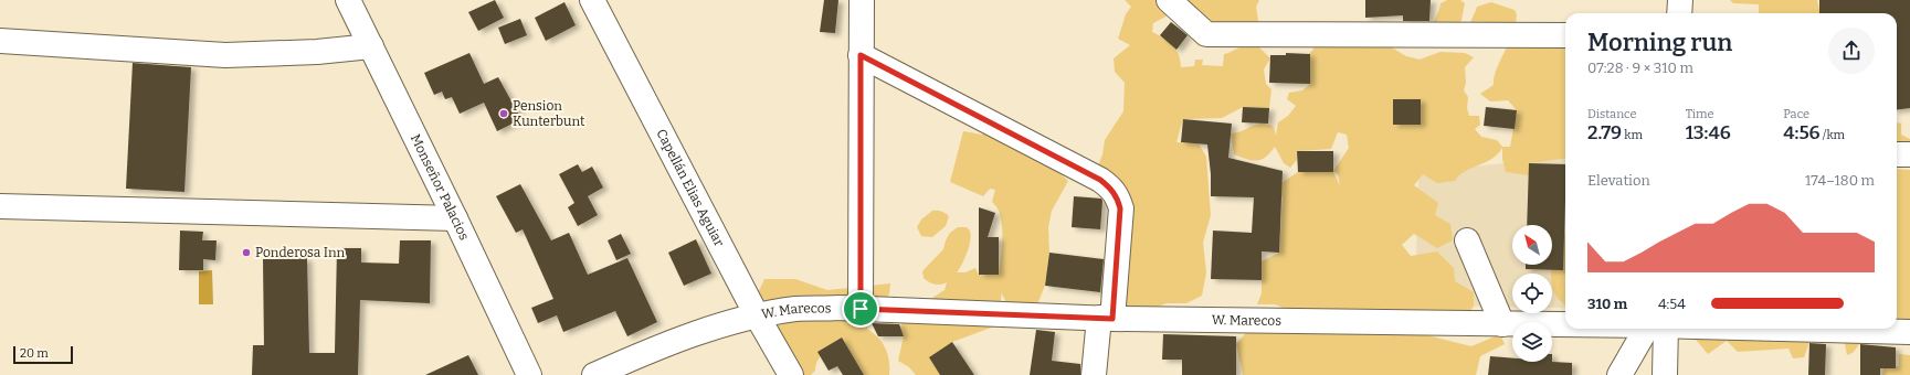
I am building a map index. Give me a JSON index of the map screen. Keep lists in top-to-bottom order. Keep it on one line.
{"streets":{"street":["Monseñor Palacios","Capellán Elias Aguiar","W. Marecos"]},"crossings":[["Capellán Elias Aguiar","W. Marecos"]],"places":["Pension Kunterbunt","Ponderosa Inn"],"scale_bar":"20 m","north":"top left","page":{"heading":["Morning run","07:28 · 9 × 310 m"],"stats":[["Distance","2.79 km"],["Time","13:46"],["Pace","4:56 /km"]],"chart":["Elevation","174–180 m"],"list":[{"name":"310 m","note":"4:54"}],"scale":"20 m"}}
